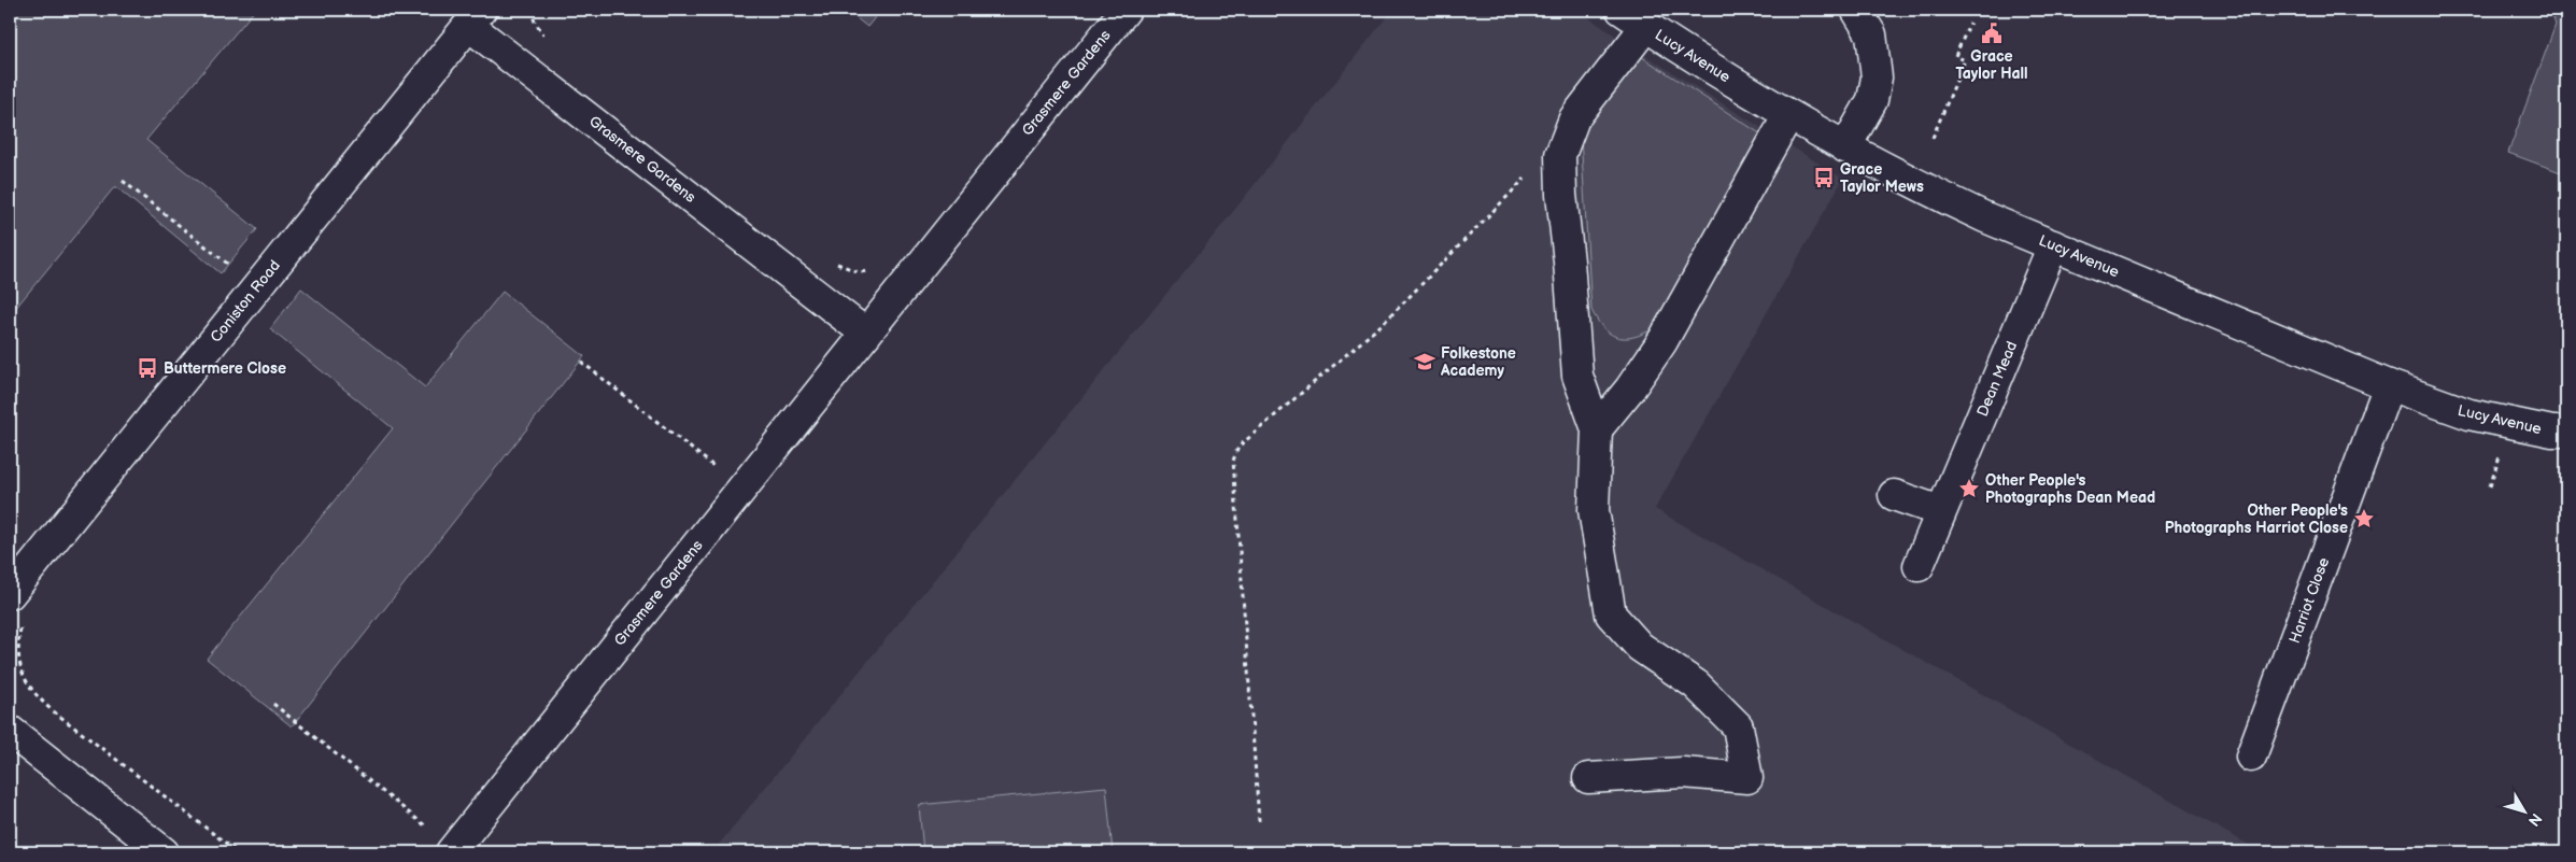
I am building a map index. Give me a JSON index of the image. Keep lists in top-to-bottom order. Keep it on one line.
{"streets":{"street":["Lucy Avenue","Grasmere Gardens","Coniston Road","Dean Mead","Harriot Close"]},"crossings":[["Lucy Avenue","Dean Mead"],["Lucy Avenue","Harriot Close"],["Grasmere Gardens","Coniston Road"]],"places":{"public building":["Grace Taylor Hall"],"bus stop":["Grace Taylor Mews","Buttermere Close"],"school or university":["Folkestone Academy"],"place":["Other People's Photographs Dean Mead","Other People's Photographs Harriot Close"]},"north":"bottom right"}
